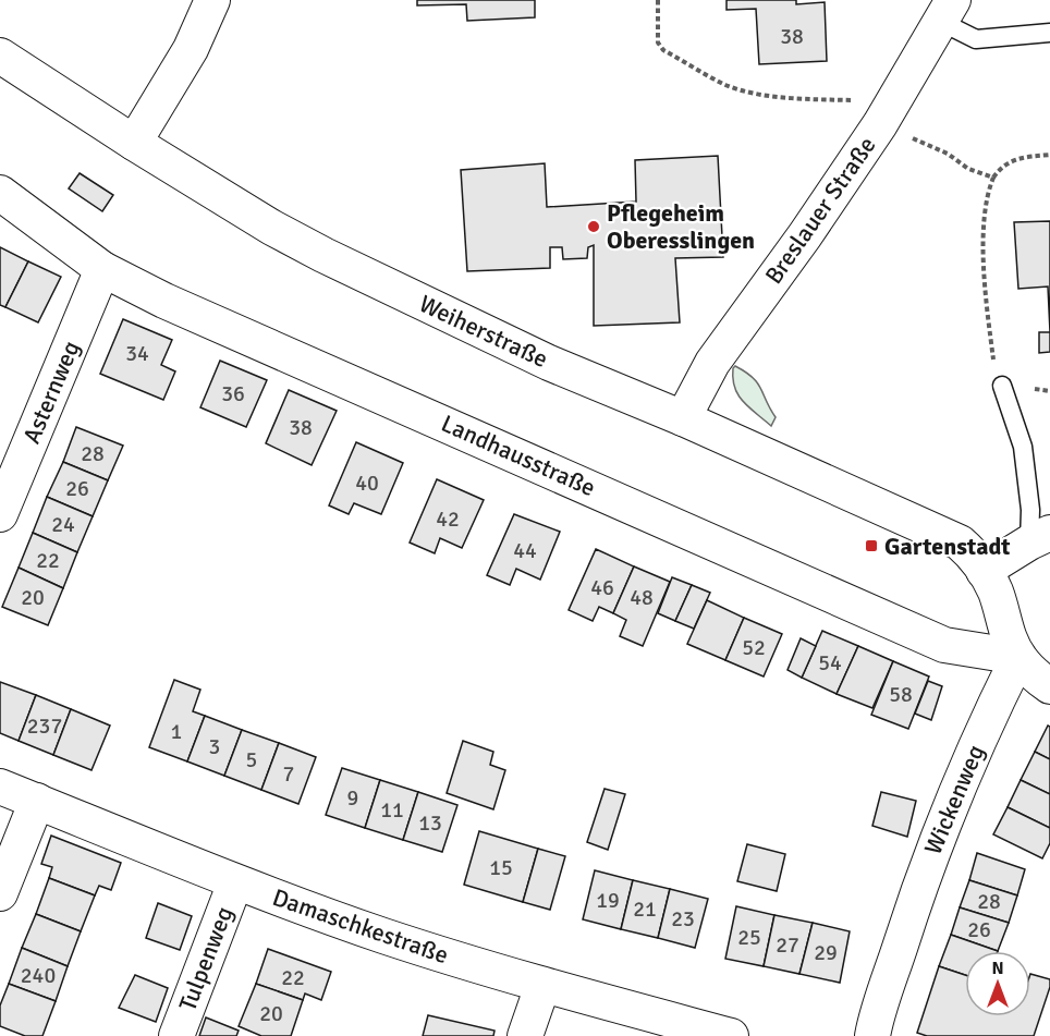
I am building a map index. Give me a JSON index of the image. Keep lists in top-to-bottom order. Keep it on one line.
{"streets":{"street":["Breslauer Straße","Weiherstraße","Asternweg","Landhausstraße","Wickenweg","Damaschkestraße","Tulpenweg"]},"crossings":[["Breslauer Straße","Weiherstraße"],["Asternweg","Landhausstraße"],["Landhausstraße","Wickenweg"],["Damaschkestraße","Tulpenweg"]],"places":{"other":["Pflegeheim Oberesslingen"],"transit":["Gartenstadt"]},"house_numbers":["38","34","36","38","28","40","26","42","24","44","22","46","20","48","52","54","58","237","1","3","5","7","9","11","13","15","19","28","21","23","26","25","27","29","240","22","20"],"north":"top"}
